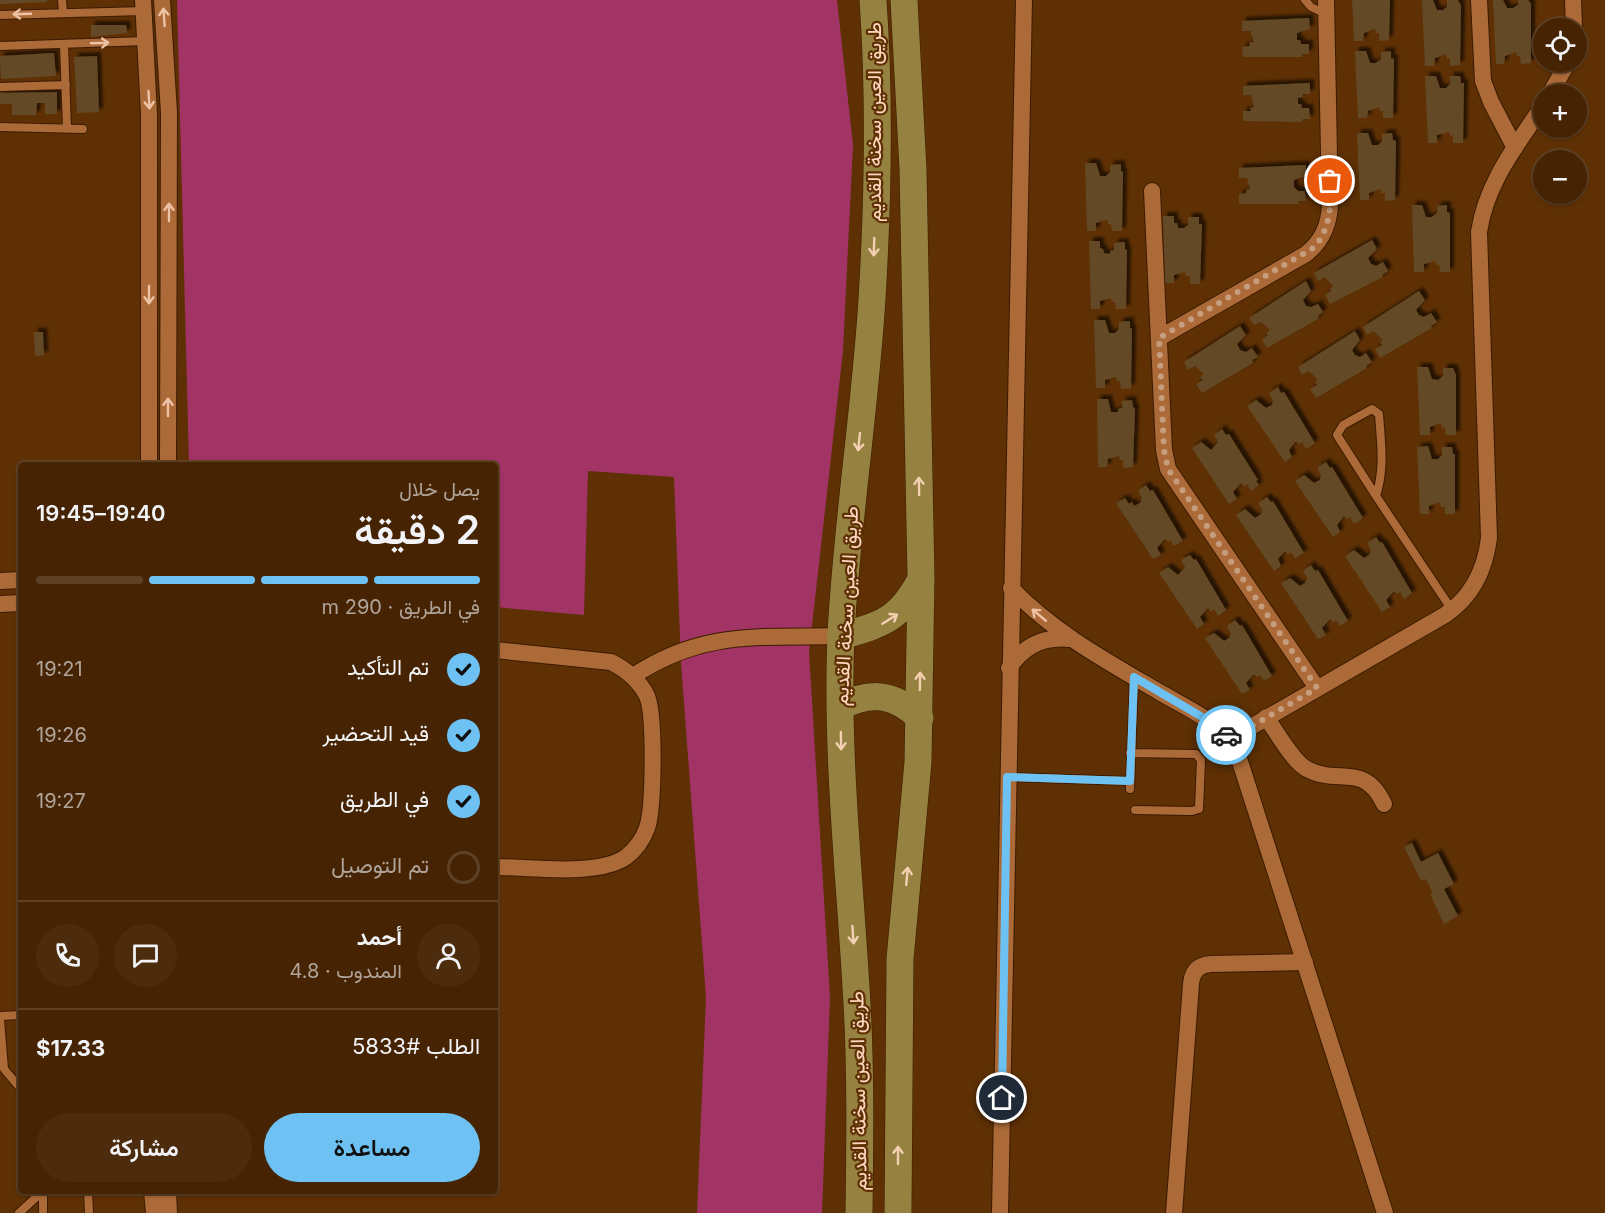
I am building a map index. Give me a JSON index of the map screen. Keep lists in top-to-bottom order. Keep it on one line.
{"streets":{"main road":["طريق العين سخنة القديم"]},"page":{"map_buttons":["+","−"],"heading":["2 دقيقة","يصل خلال","19:40–19:45"],"panel":["أحمد","المندوب · 4.8","الطلب #5833","$17.33"],"bar":"في الطريق · 290 m","list":[["تم التأكيد","19:21"],["قيد التحضير","19:26"],["في الطريق","19:27"],"تم التوصيل"],"buttons":["مساعدة","مشاركة"]}}
